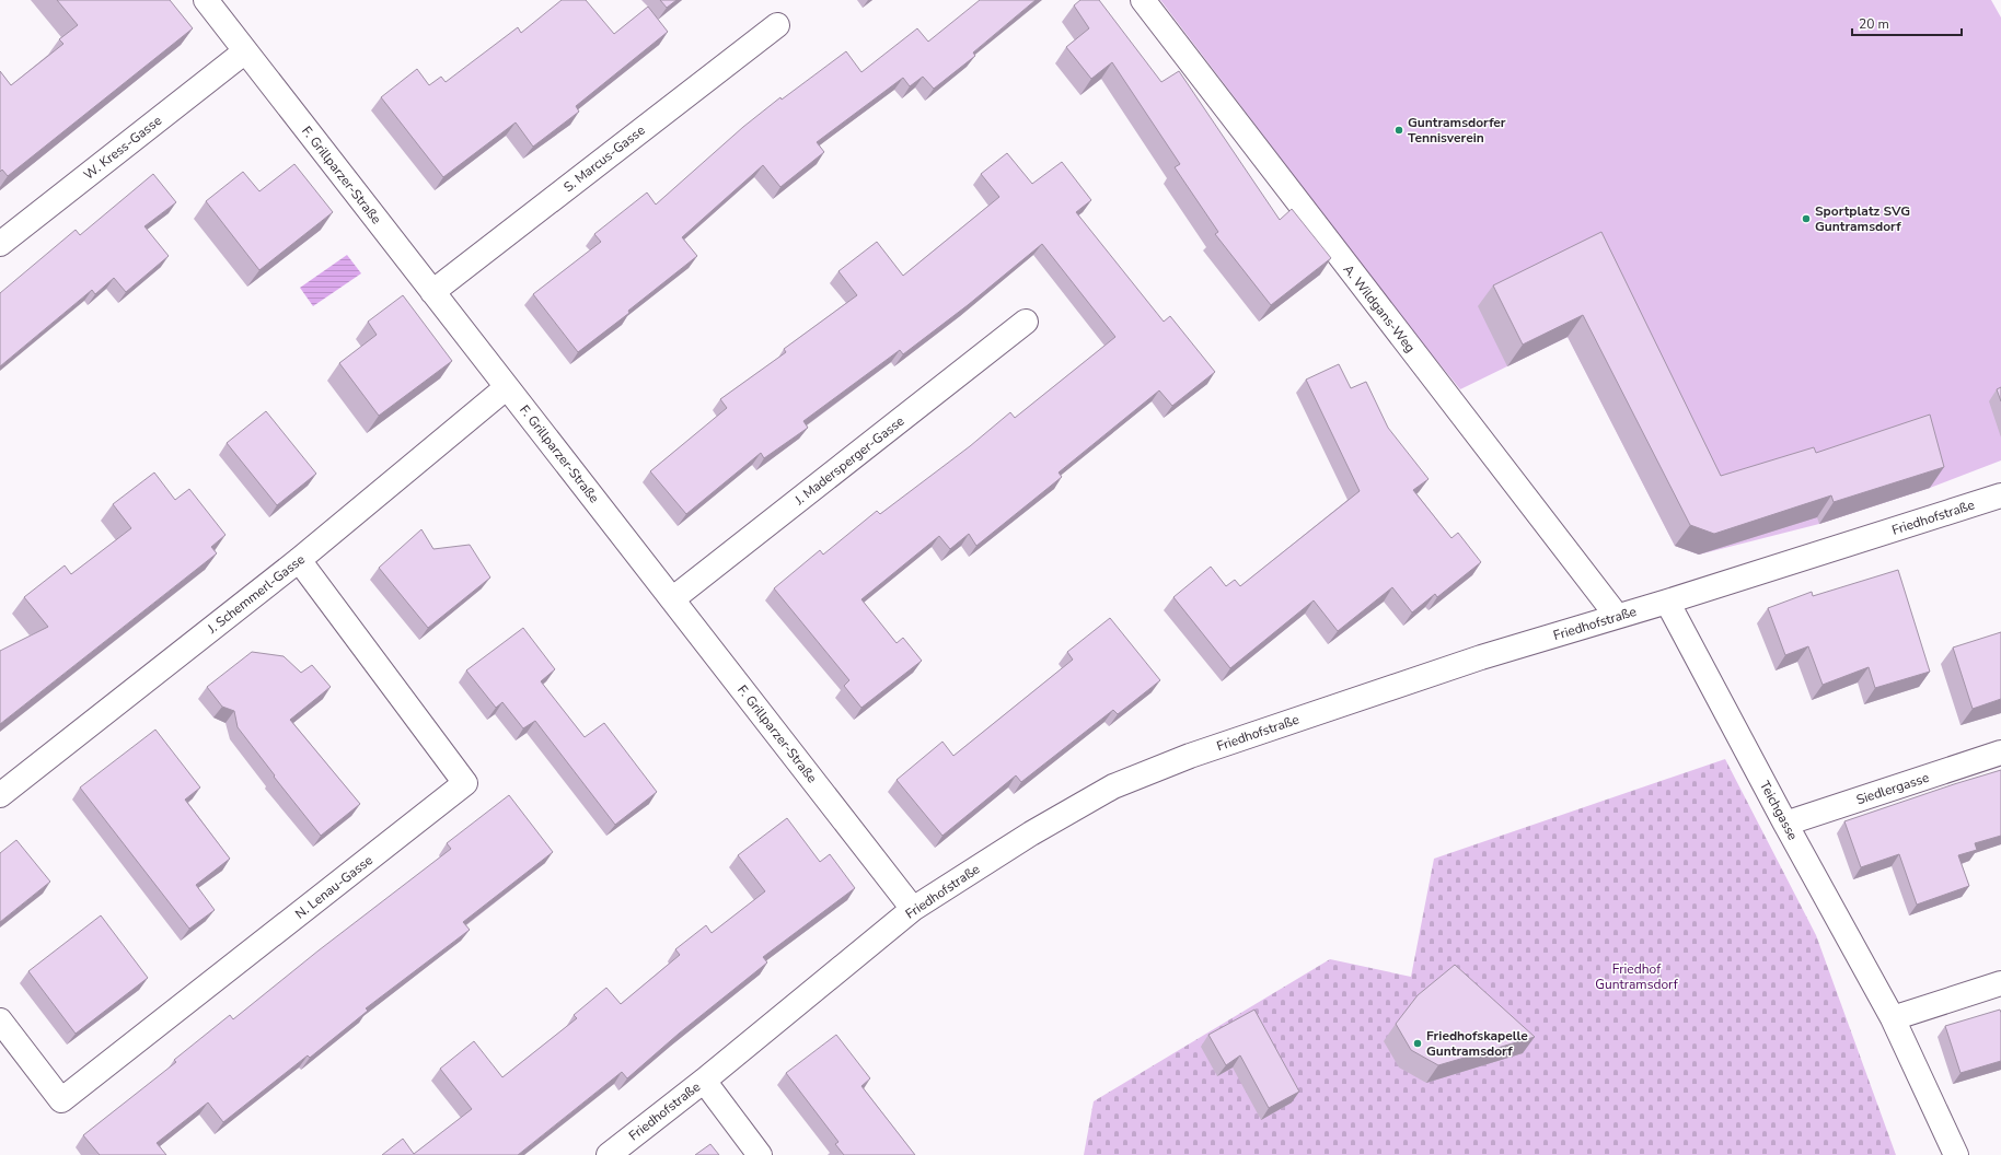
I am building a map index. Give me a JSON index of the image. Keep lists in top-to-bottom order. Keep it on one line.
{"streets":{"street":["W. Kress-Gasse","S. Marcus-Gasse","F. Grillparzer-Straße","A. Wildgans-Weg","J. Madersperger-Gasse","Friedhofstraße","J. Schemmerl-Gasse","Siedlergasse","Teichgasse","N. Lenau-Gasse"]},"crossings":[["W. Kress-Gasse","F. Grillparzer-Straße"],["S. Marcus-Gasse","F. Grillparzer-Straße"],["F. Grillparzer-Straße","J. Madersperger-Gasse"],["F. Grillparzer-Straße","Friedhofstraße"],["F. Grillparzer-Straße","J. Schemmerl-Gasse"],["A. Wildgans-Weg","Friedhofstraße"],["Friedhofstraße","Teichgasse"],["J. Schemmerl-Gasse","N. Lenau-Gasse"],["Siedlergasse","Teichgasse"]],"parks":["Friedhof Guntramsdorf"],"places":["Guntramsdorfer Tennisverein","Sportplatz SVG Guntramsdorf","Friedhofskapelle Guntramsdorf"],"scale_bar":"20 m"}
